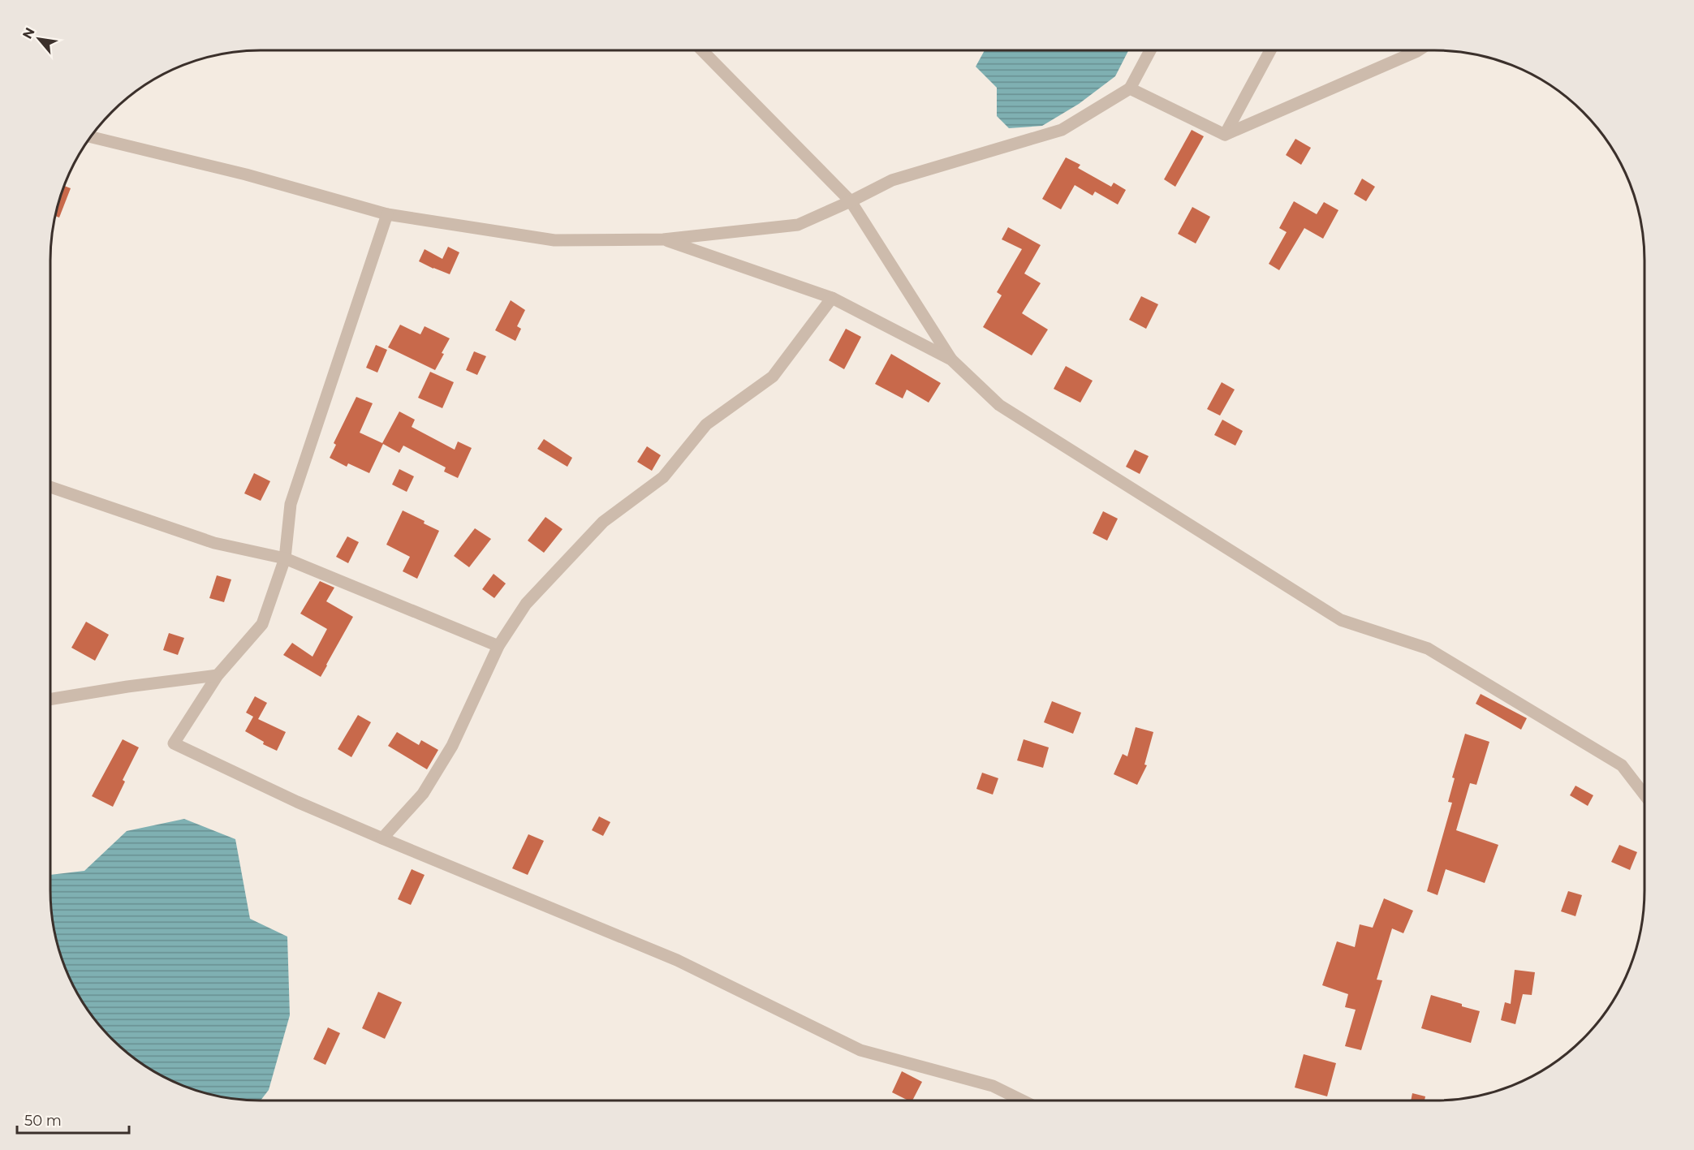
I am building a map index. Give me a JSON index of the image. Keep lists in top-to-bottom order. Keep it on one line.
{"scale_bar":"50 m","north":"top left"}
